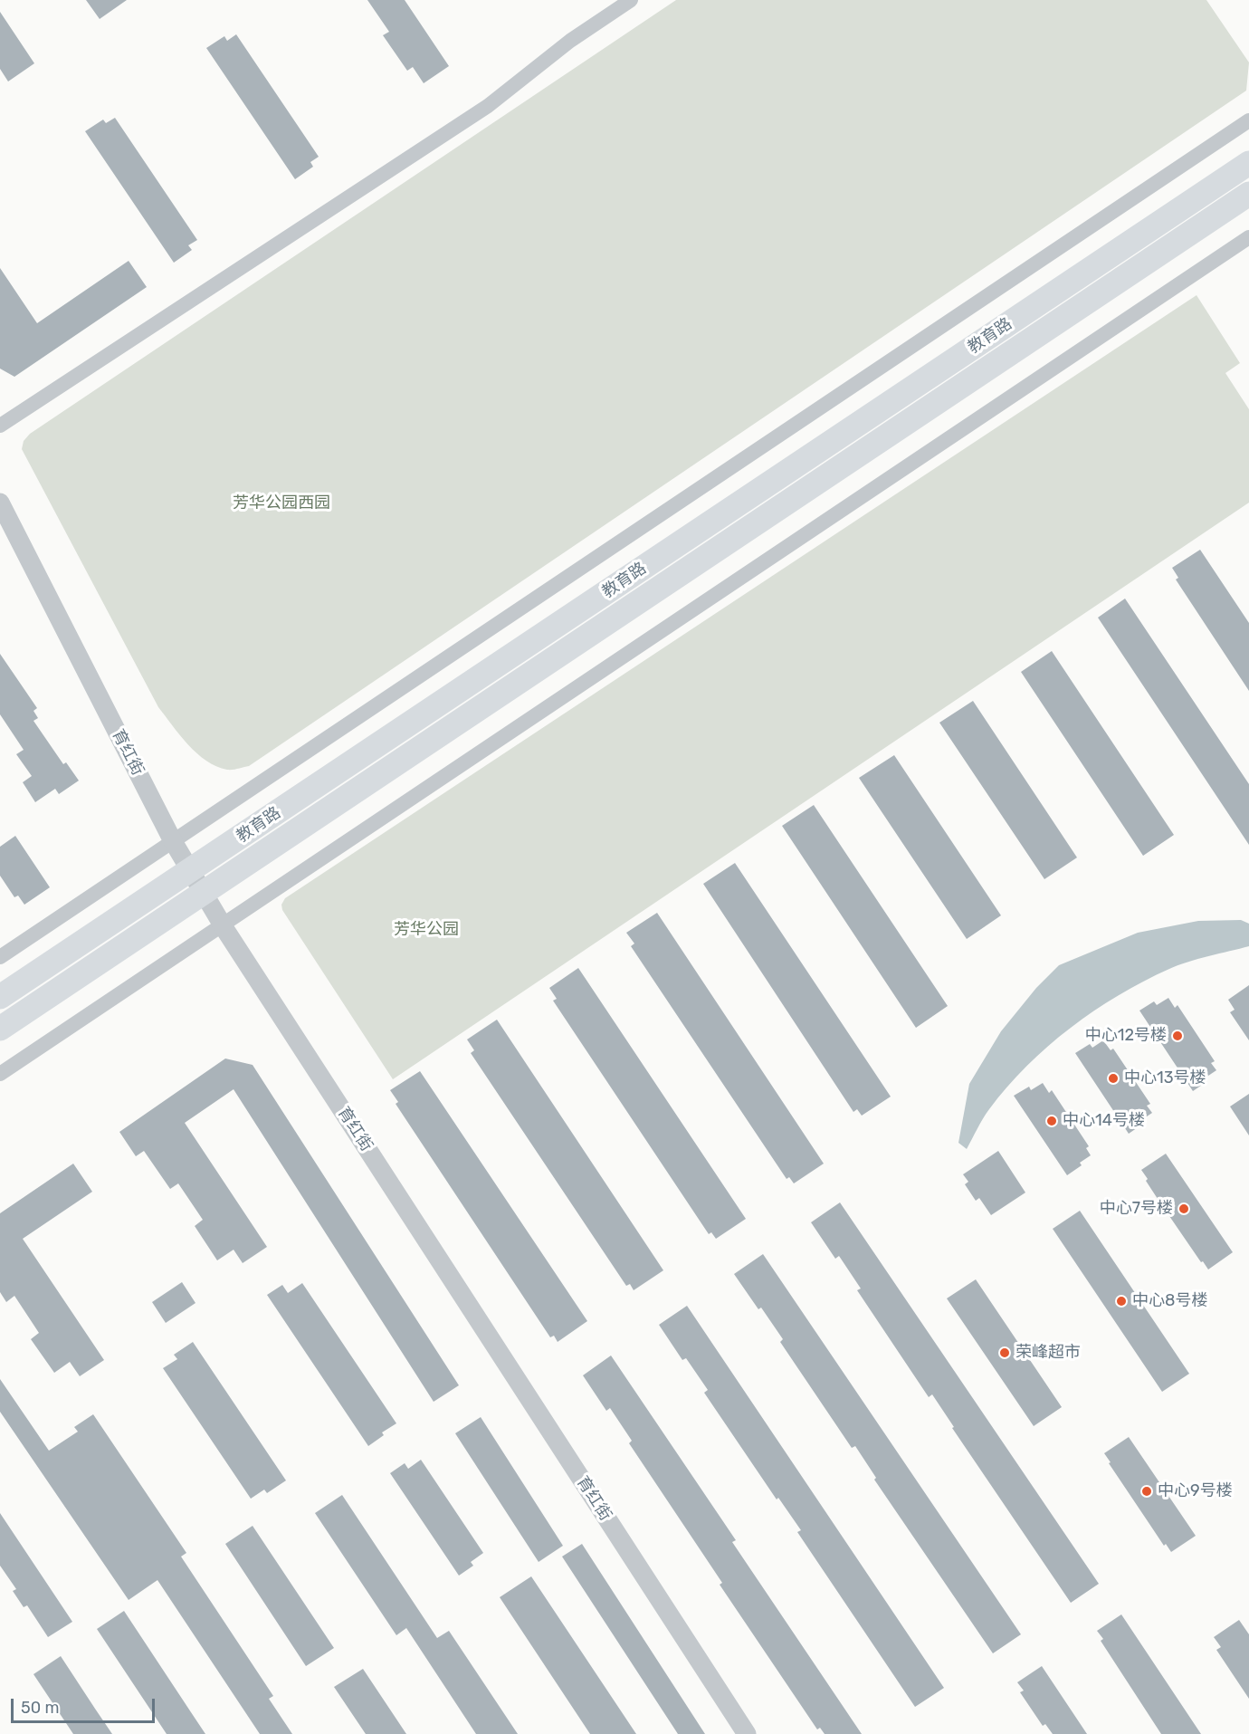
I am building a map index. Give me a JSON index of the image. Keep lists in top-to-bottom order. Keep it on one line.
{"streets":{"main road":["教育路"],"street":["育红街"]},"crossings":[["教育路","育红街"]],"parks":["芳华公园西园","芳华公园"],"places":["中心12号楼","中心13号楼","中心14号楼","中心7号楼","中心8号楼","荣峰超市","中心9号楼"],"scale_bar":"50 m"}
